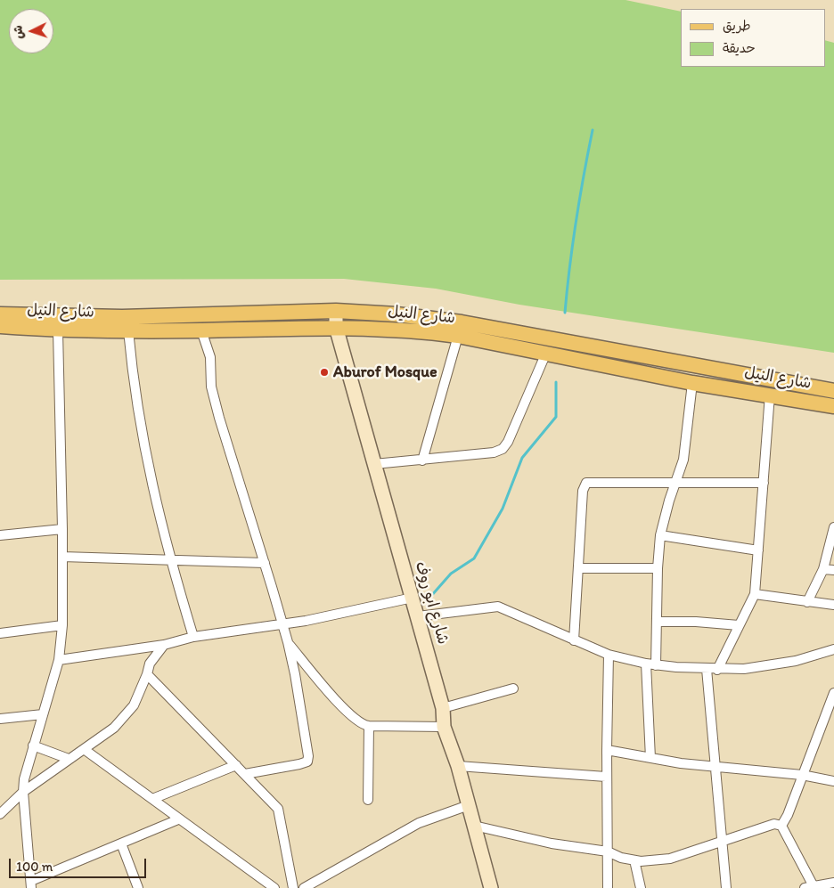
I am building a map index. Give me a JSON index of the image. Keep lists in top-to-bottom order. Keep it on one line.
{"streets":{"main road":["شارع النيل"],"street":["شارع ابو روف"]},"crossings":[["شارع النيل","شارع ابو روف"]],"places":["Aburof Mosque"],"legend":["طريق","حديقة"],"scale_bar":"100 m","north":"left"}
